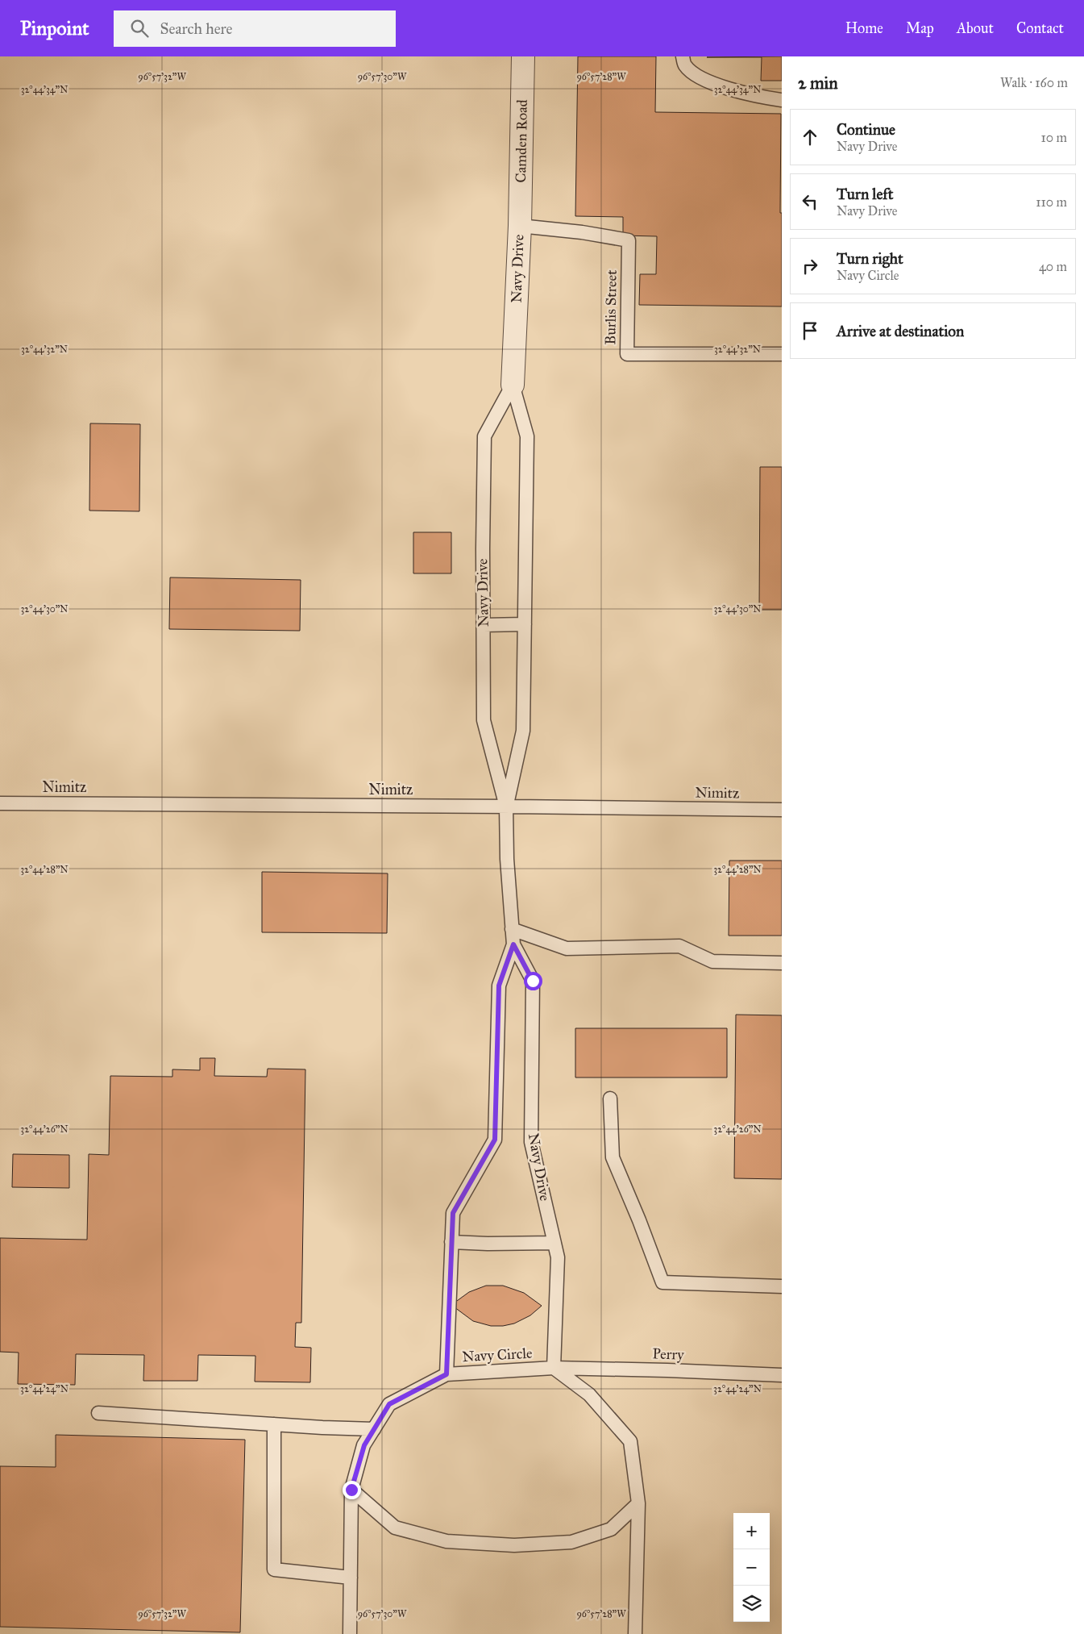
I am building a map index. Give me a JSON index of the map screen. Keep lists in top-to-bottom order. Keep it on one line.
{"streets":{"street":["Camden Road","Navy Drive"],"lane":["Burlis Street","Nimitz","Perry","Navy Circle"]},"crossings":[["Camden Road","Navy Drive"],["Camden Road","Burlis Street"],["Navy Drive","Burlis Street"],["Navy Drive","Nimitz"],["Navy Drive","Perry"],["Navy Drive","Navy Circle"],["Perry","Navy Circle"]],"page":{"header":"Pinpoint","search":"Search here","nav":["Home","Map","About","Contact"],"heading":["2 min","Walk · 160 m"],"list":[["Continue","Navy Drive","10 m"],["Turn left","Navy Drive","110 m"],["Turn right","Navy Circle","40 m"],"Arrive at destination"],"map_buttons":["+","−"]},"coordinates":["96°57'32\"W","96°57'30\"W","96°57'28\"W","32°44'34\"N","32°44'32\"N","32°44'30\"N","32°44'28\"N","32°44'26\"N","32°44'24\"N"]}
